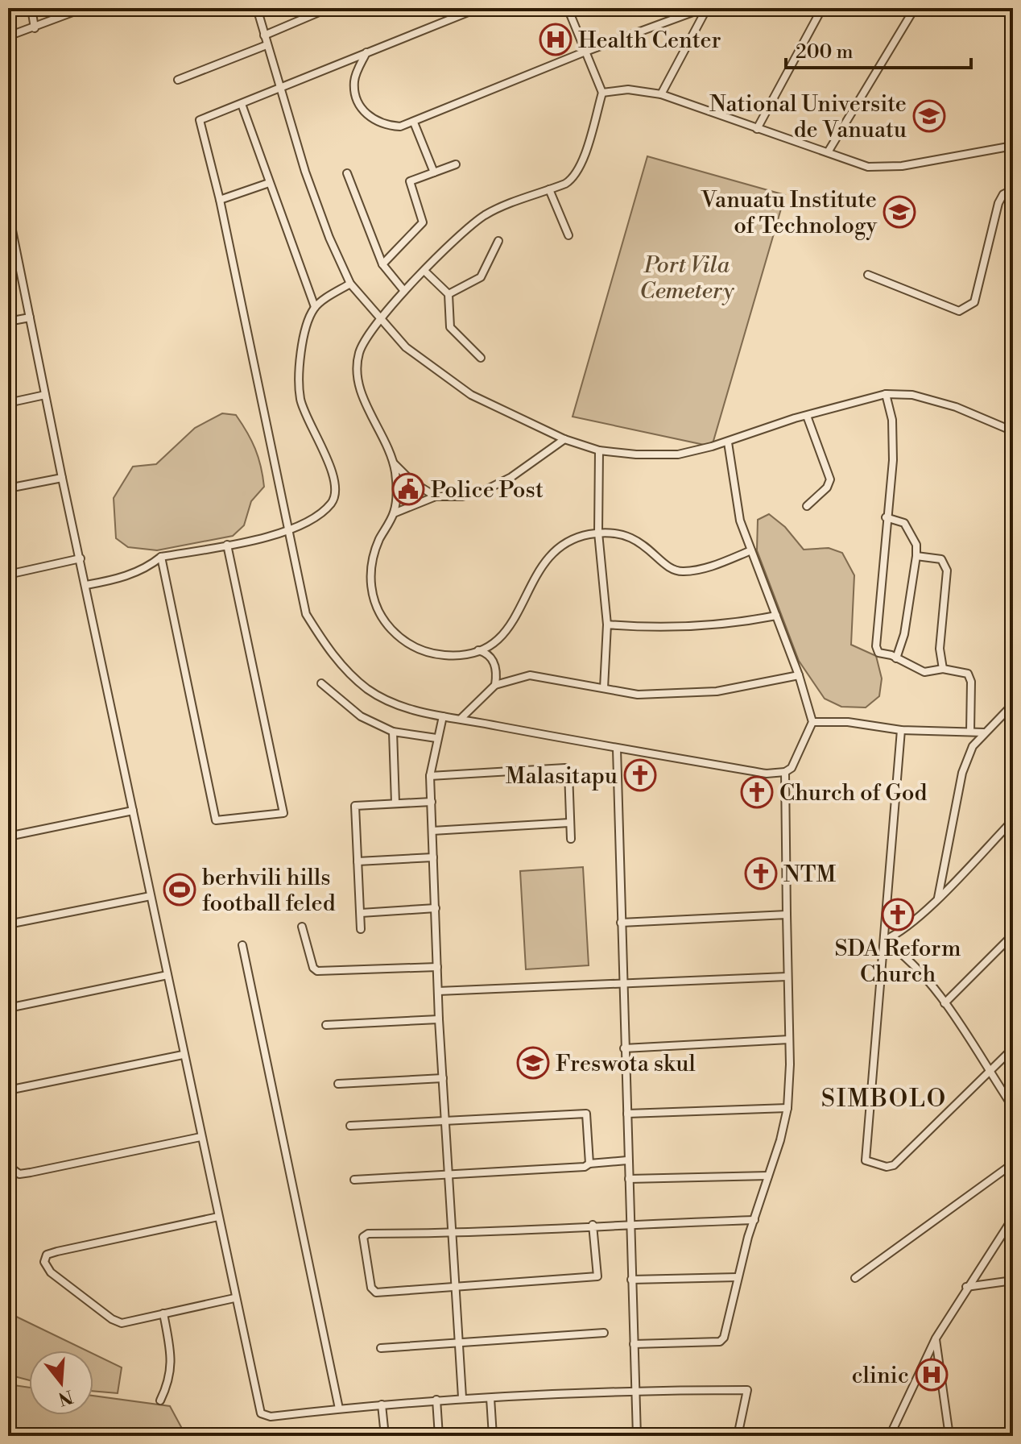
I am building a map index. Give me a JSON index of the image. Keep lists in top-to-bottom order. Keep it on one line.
{"districts":["SIMBOLO"],"parks":["Port Vila Cemetery"],"places":{"hospital":["Health Center","clinic"],"school or university":["National Universite de Vanuatu","Vanuatu Institute of Technology","Freswota skul"],"public building":["Police Post"],"church":["Malasitapu","Church of God","NTM","SDA Reform Church"],"sports":["berhvili hills football feled"]},"scale_bar":"200 m","north":"bottom"}
